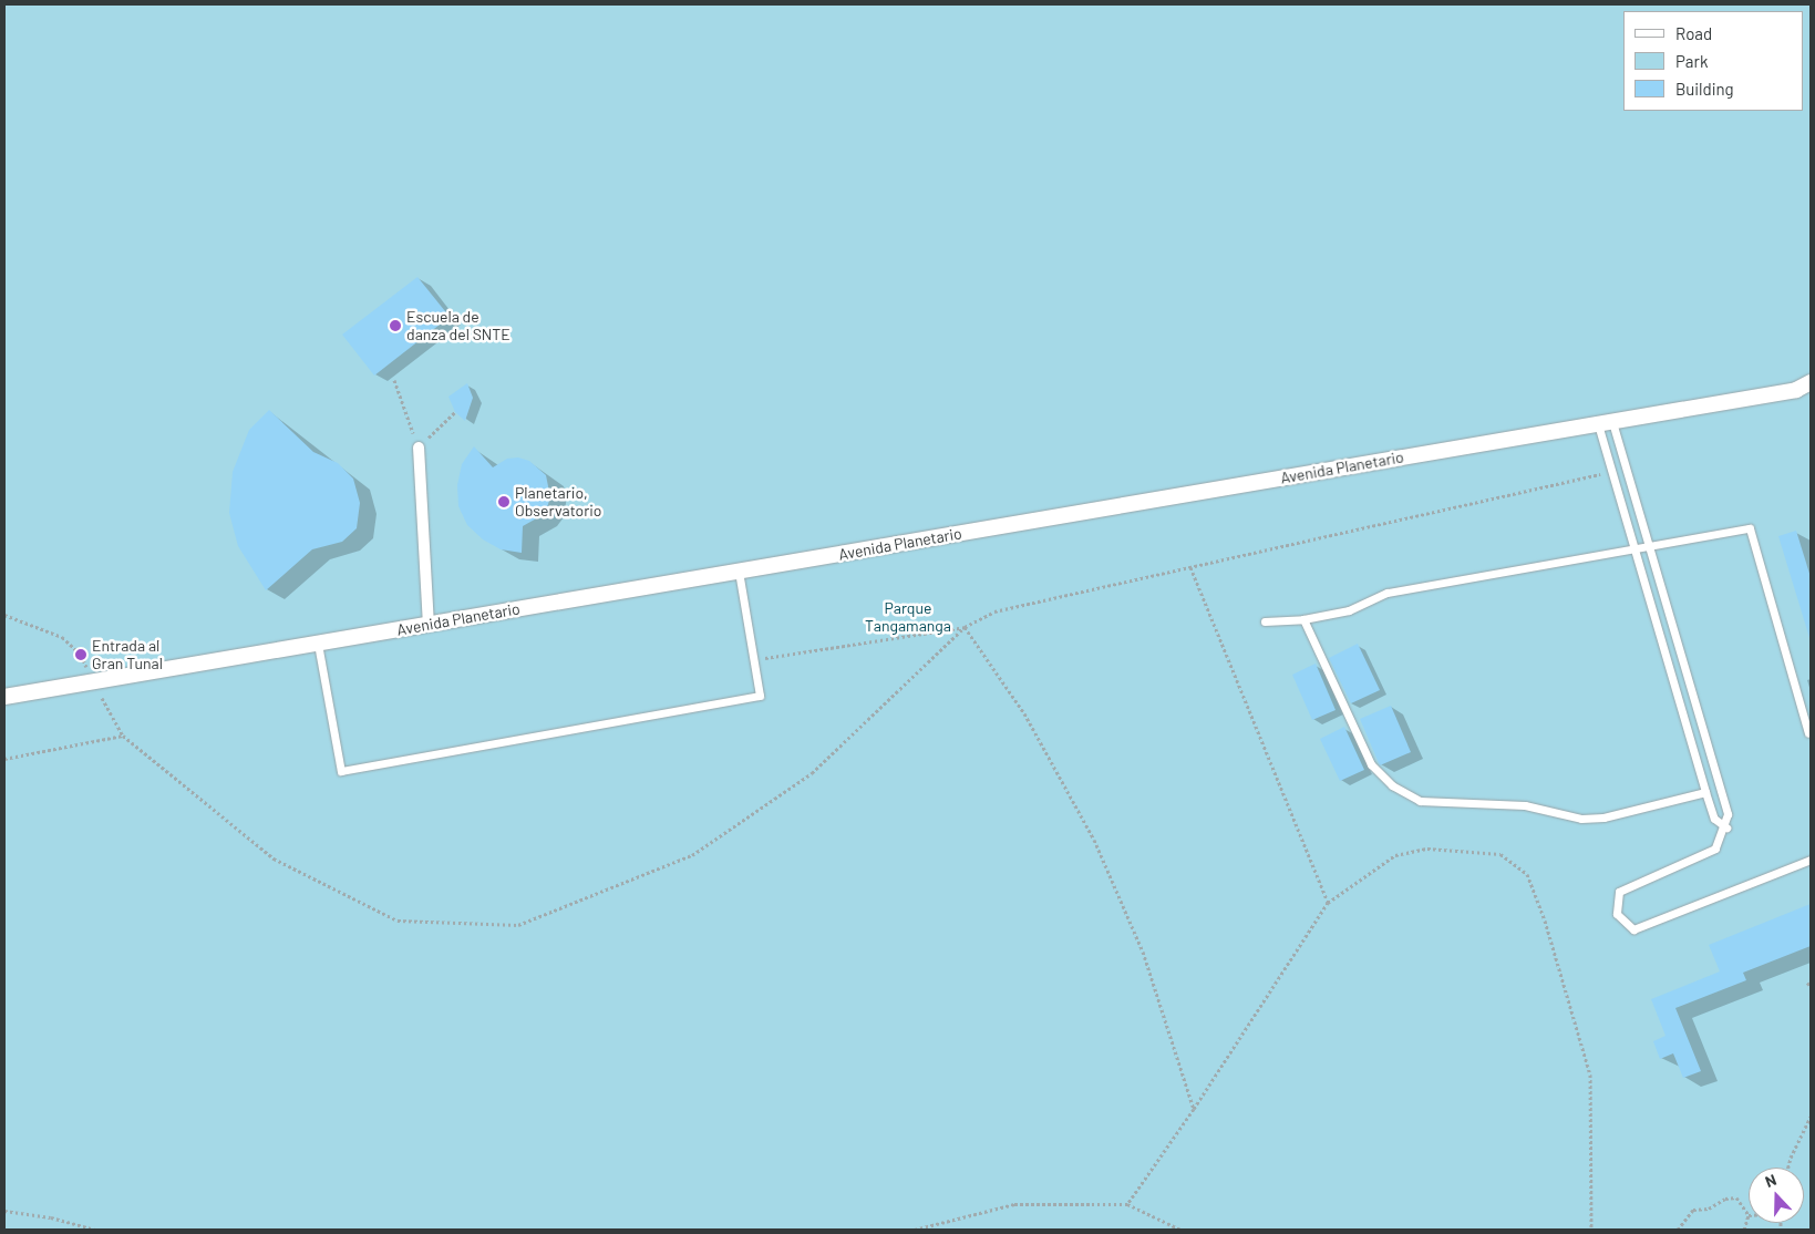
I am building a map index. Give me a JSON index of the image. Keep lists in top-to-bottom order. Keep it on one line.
{"streets":{"street":["Avenida Planetario"]},"parks":["Parque Tangamanga"],"places":["Escuela de danza del SNTE","Planetario, Observatorio","Entrada al Gran Tunal"],"legend":["Road","Park","Building"],"north":"top"}
